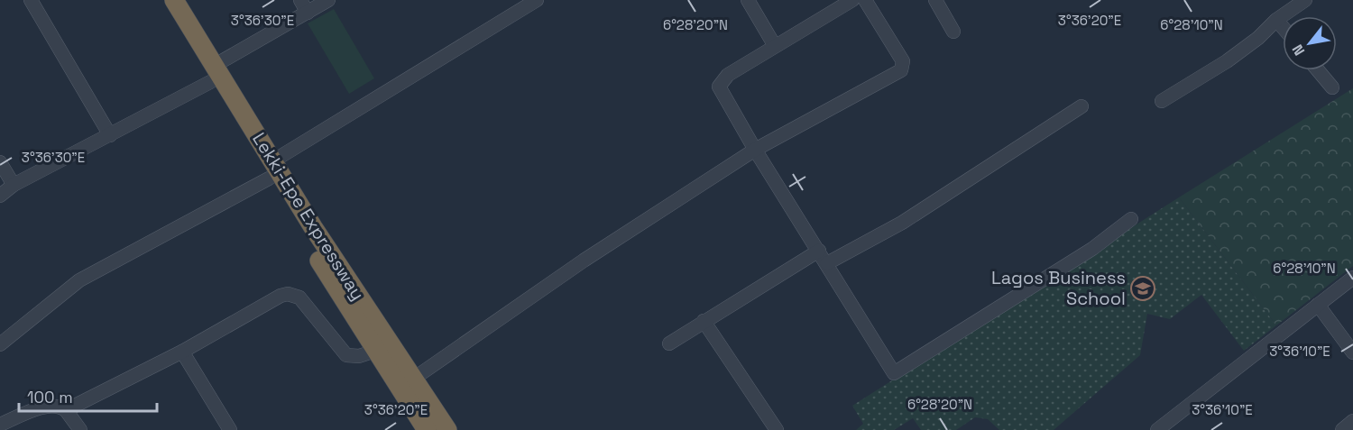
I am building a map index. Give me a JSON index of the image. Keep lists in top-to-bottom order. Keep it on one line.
{"streets":{"highway":["Lekki-Epe Expressway"]},"places":{"school or university":["Lagos Business School"]},"scale_bar":"100 m","north":"bottom left","coordinates":["3°36'30\"E","3°36'20\"E","6°28'20\"N","6°28'10\"N","3°36'10\"E"]}
